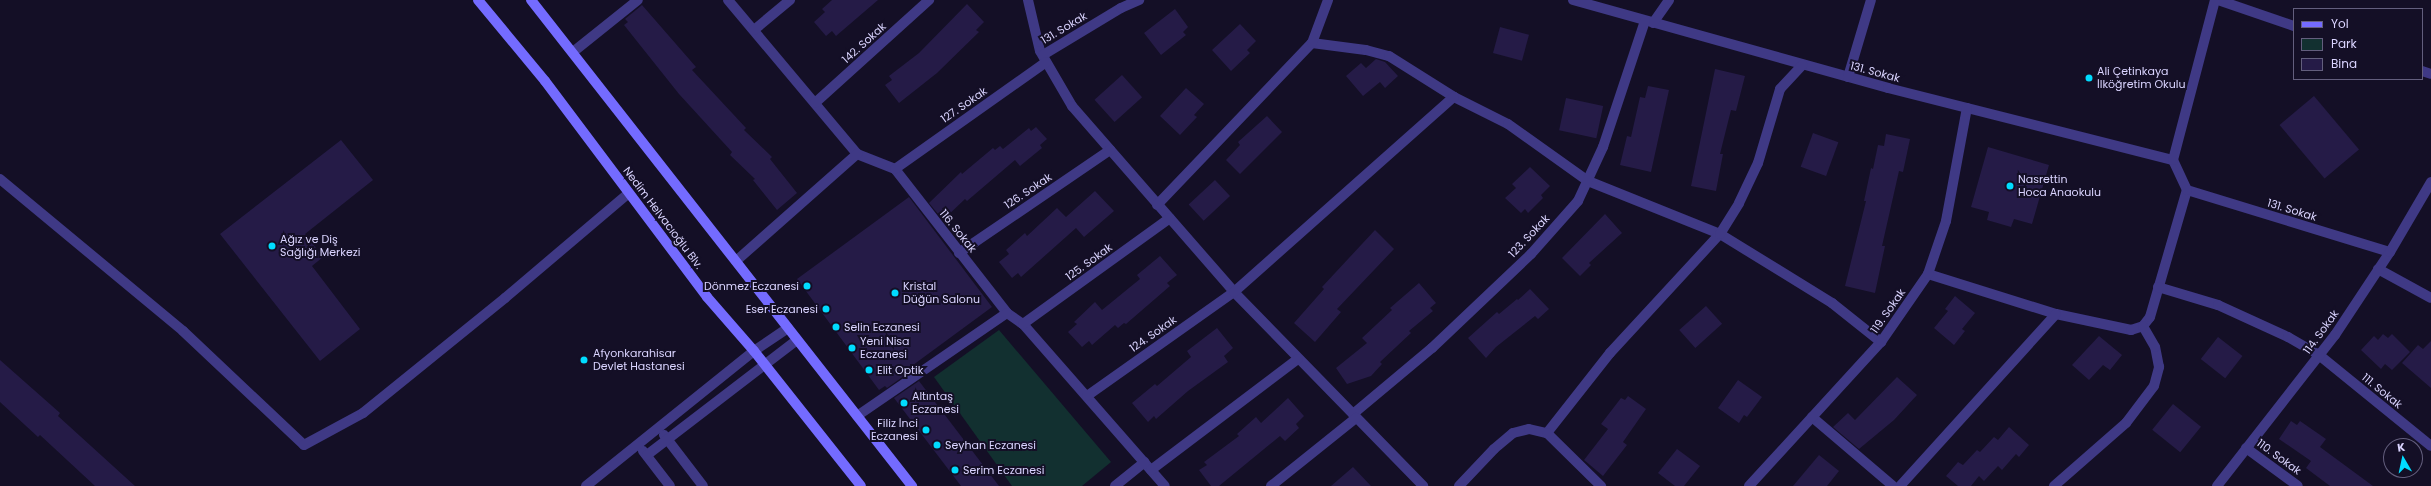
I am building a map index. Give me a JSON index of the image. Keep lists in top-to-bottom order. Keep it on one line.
{"streets":{"main road":["Nedim Helvacıoğlu Blv."],"street":["131. Sokak","142. Sokak","127. Sokak","126. Sokak","116. Sokak","123. Sokak","125. Sokak","119. Sokak","114. Sokak","124. Sokak","111. Sokak","110. Sokak"]},"crossings":[["131. Sokak","127. Sokak"],["131. Sokak","123. Sokak"],["131. Sokak","119. Sokak"],["131. Sokak","114. Sokak"],["127. Sokak","116. Sokak"],["126. Sokak","116. Sokak"],["116. Sokak","125. Sokak"],["116. Sokak","124. Sokak"],["114. Sokak","111. Sokak"],["114. Sokak","110. Sokak"]],"places":["Ali Çetinkaya İlköğretim Okulu","Nasrettin Hoca Anaokulu","Ağız ve Diş Sağlığı Merkezi","Dönmez Eczanesi","Kristal Düğün Salonu","Eser Eczanesi","Selin Eczanesi","Yeni Nisa Eczanesi","Afyonkarahisar Devlet Hastanesi","Elit Optik","Altıntaş Eczanesi","Filiz İnci Eczanesi","Seyhan Eczanesi","Serim Eczanesi"],"legend":["Yol","Park","Bina"],"north":"top"}
